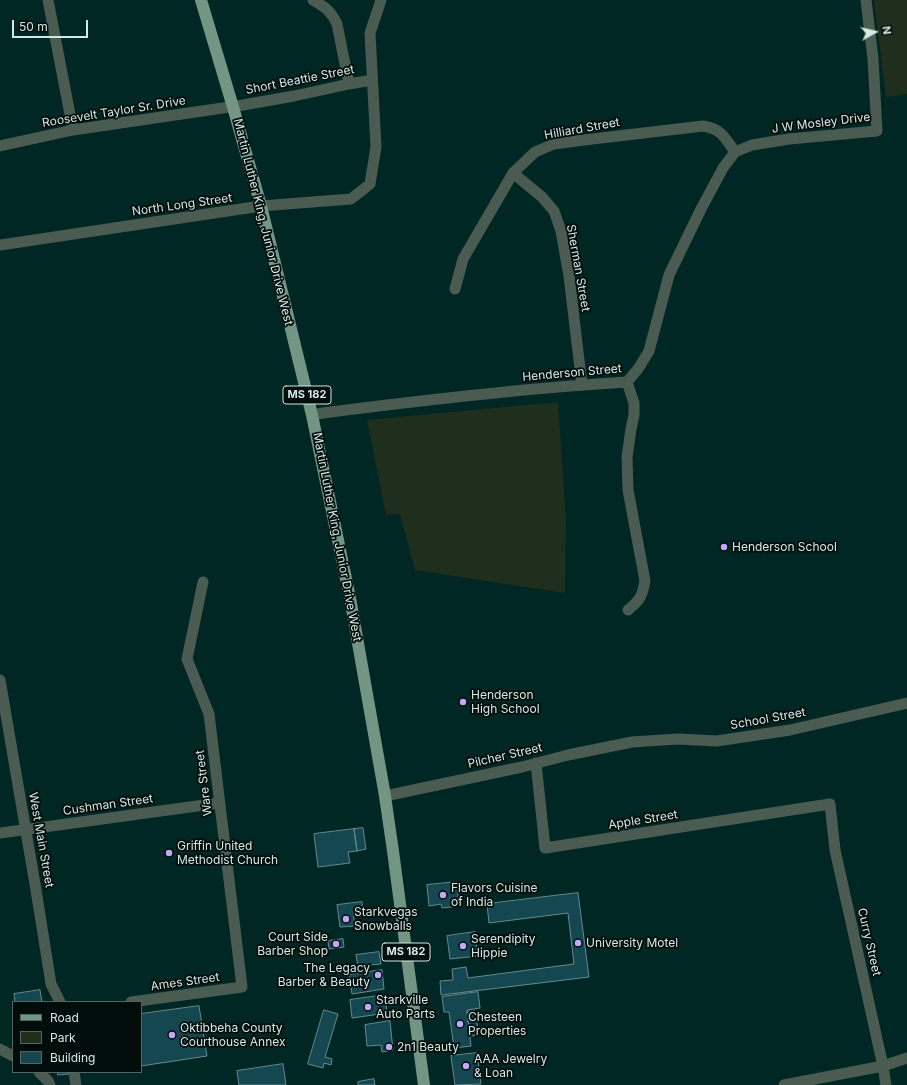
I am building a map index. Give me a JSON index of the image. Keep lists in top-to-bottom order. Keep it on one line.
{"streets":{"main road":["Martin Luther King, Junior Drive West","MS 182"],"street":["Short Beattie Street","Roosevelt Taylor Sr. Drive","J W Mosley Drive","Hilliard Street","North Long Street","Sherman Street","Henderson Street","School Street","Pilcher Street","Ware Street","Cushman Street","Apple Street","West Main Street","Curry Street","Ames Street"]},"crossings":[["Short Beattie Street","Roosevelt Taylor Sr. Drive"],["Short Beattie Street","North Long Street"],["Short Beattie Street","Martin Luther King, Junior Drive West"],["Roosevelt Taylor Sr. Drive","Martin Luther King, Junior Drive West"],["J W Mosley Drive","Hilliard Street"],["J W Mosley Drive","Henderson Street"],["Hilliard Street","Sherman Street"],["Hilliard Street","Henderson Street"],["North Long Street","Martin Luther King, Junior Drive West"],["Martin Luther King, Junior Drive West","Henderson Street"],["Martin Luther King, Junior Drive West","Pilcher Street"],["Sherman Street","Henderson Street"],["School Street","Pilcher Street"],["Pilcher Street","Apple Street"],["Ware Street","Cushman Street"],["Ware Street","Ames Street"],["Cushman Street","West Main Street"],["Apple Street","Curry Street"]],"places":["Henderson School","Henderson High School","Griffin United Methodist Church","Flavors Cuisine of India","Starkvegas Snowballs","University Motel","Court Side Barber Shop","Serendipity Hippie","The Legacy Barber & Beauty","Starkville Auto Parts","Chesteen Properties","Oktibbeha County Courthouse Annex","2n1 Beauty","AAA Jewelry & Loan"],"legend":["Road","Park","Building"],"scale_bar":"50 m","north":"right"}
